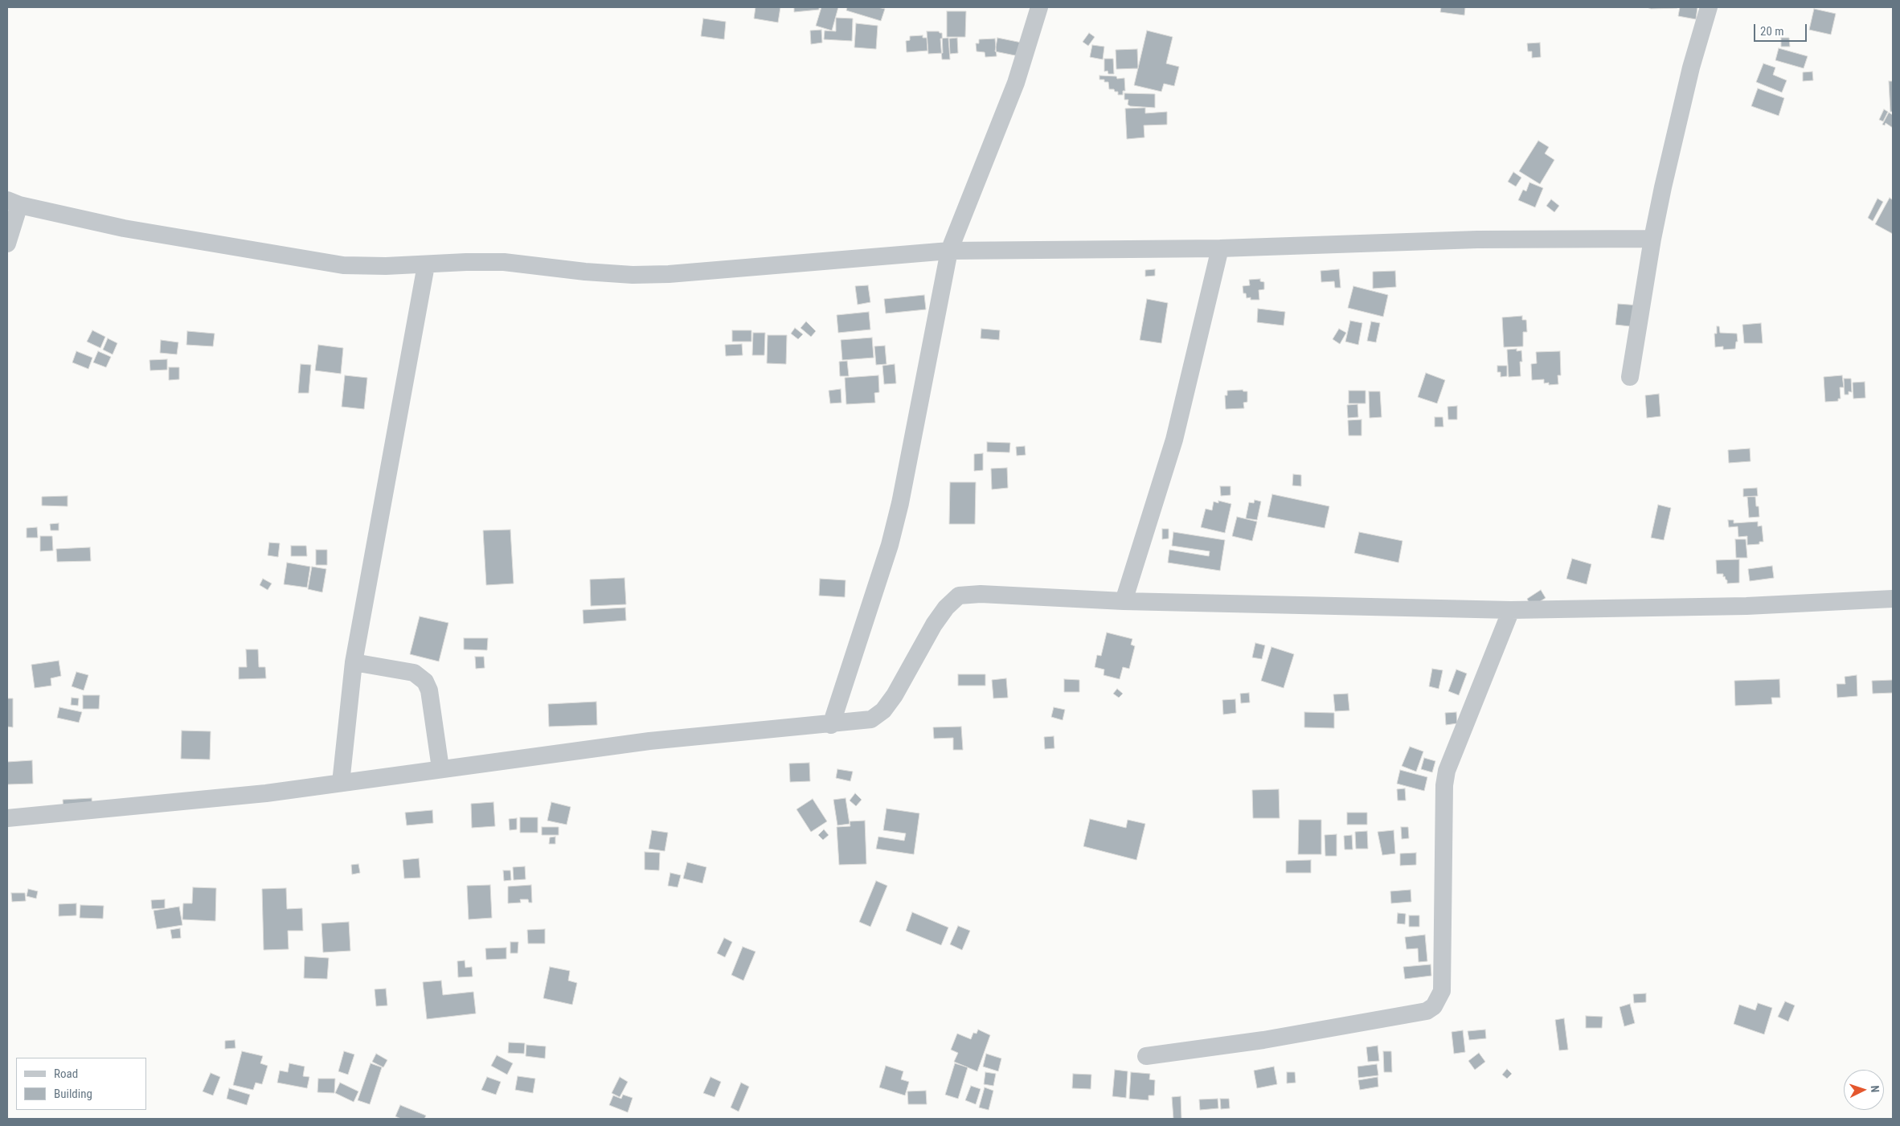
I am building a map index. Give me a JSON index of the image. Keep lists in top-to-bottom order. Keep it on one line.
{"legend":["Road","Building"],"scale_bar":"20 m","north":"right"}
